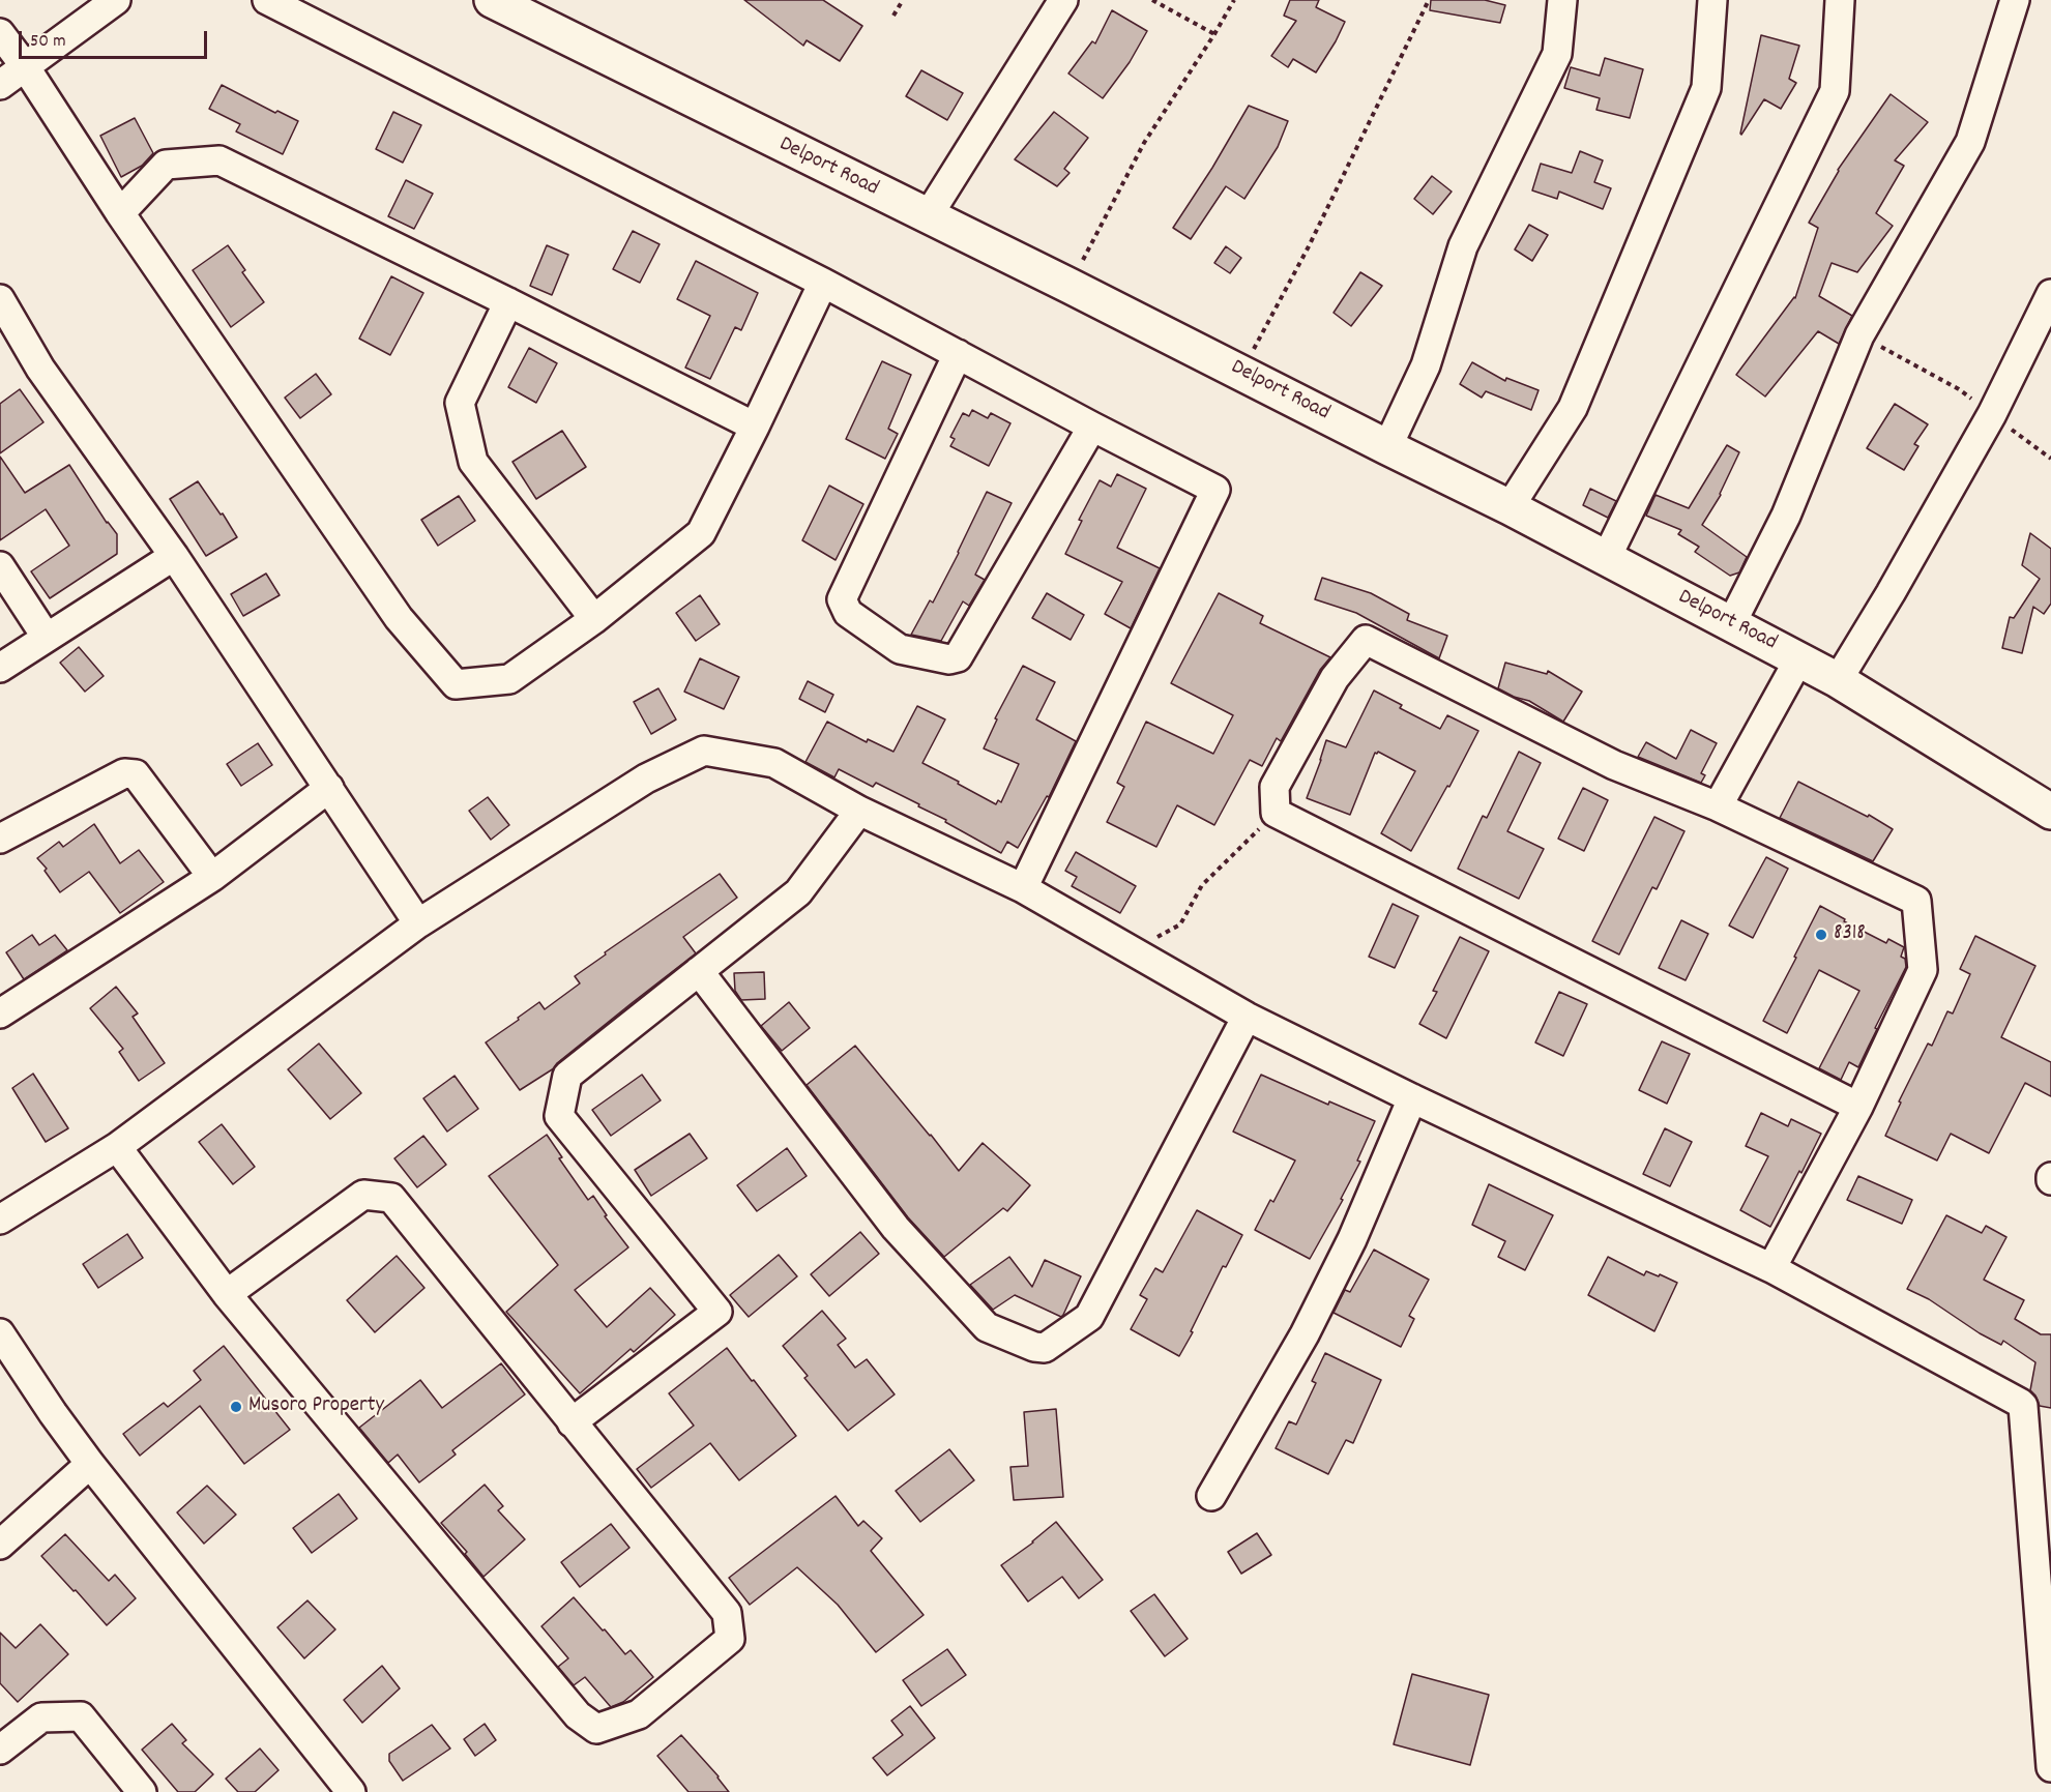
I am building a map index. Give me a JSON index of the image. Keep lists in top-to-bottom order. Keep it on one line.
{"streets":{"main road":["Delport Road"]},"places":["8318","Musoro Property"],"scale_bar":"50 m"}
